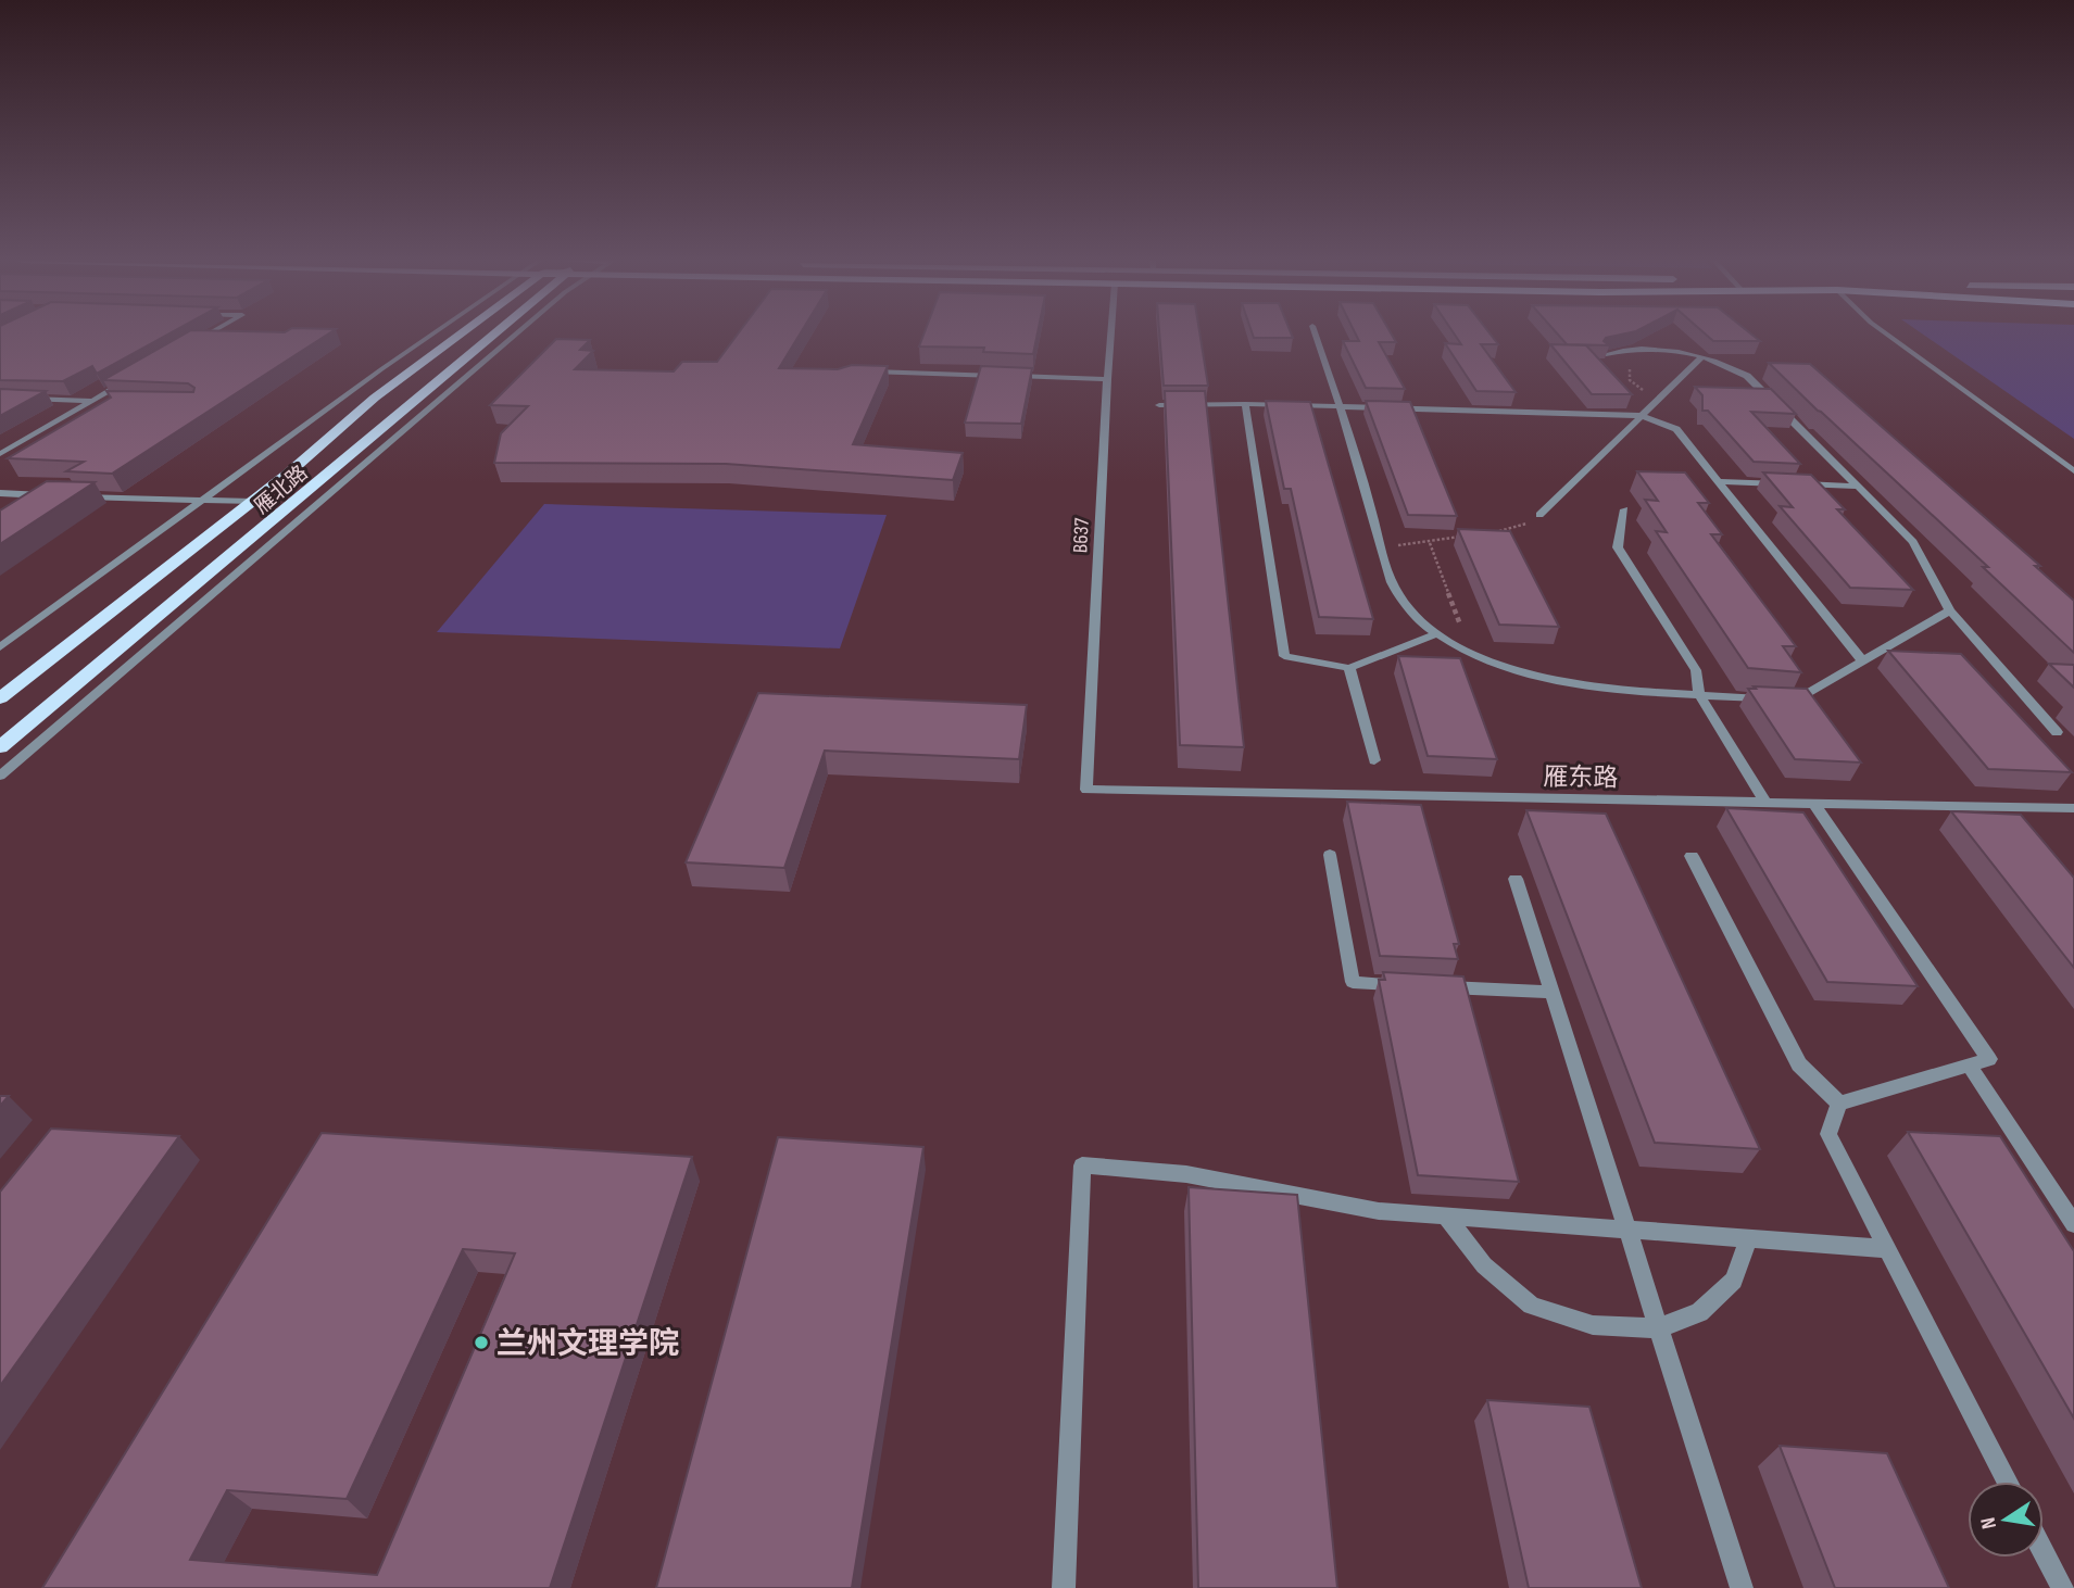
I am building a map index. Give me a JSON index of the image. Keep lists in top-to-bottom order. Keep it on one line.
{"streets":{"main road":["雁北路"],"street":["B637","雁东路"]},"crossings":[["B637","雁东路"]],"places":["兰州文理学院"],"north":"left"}
